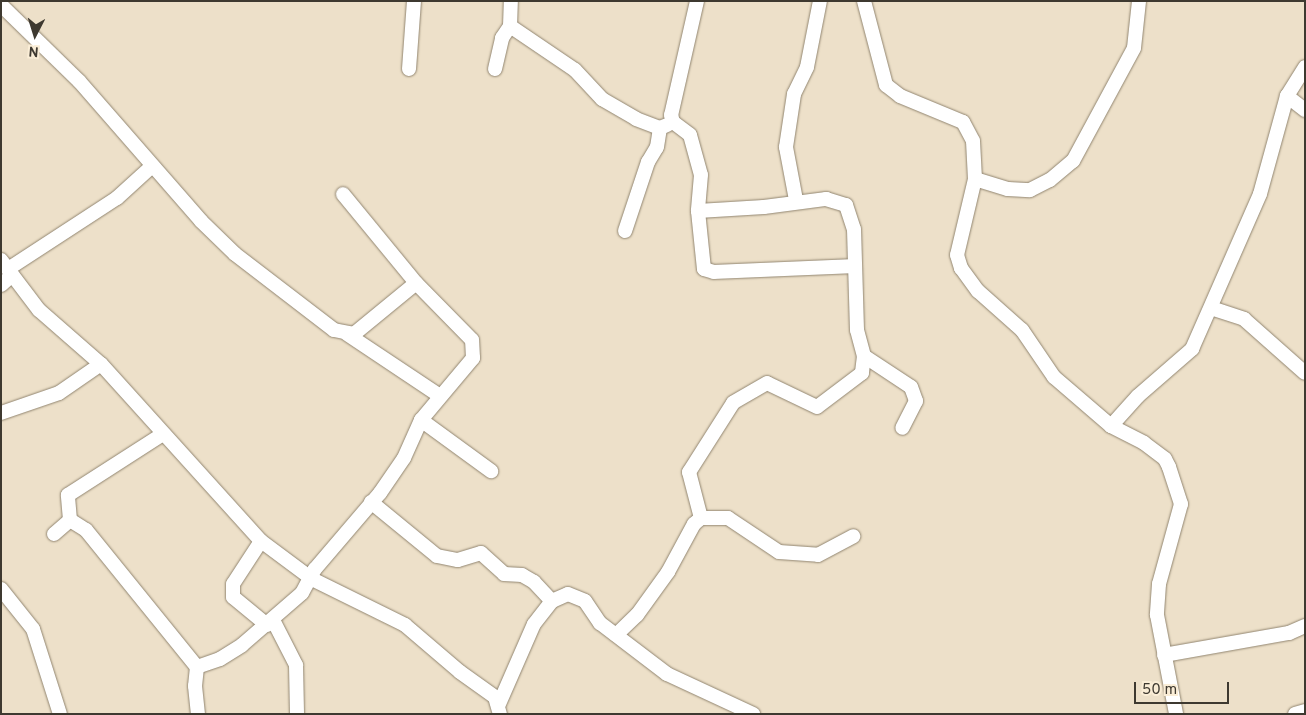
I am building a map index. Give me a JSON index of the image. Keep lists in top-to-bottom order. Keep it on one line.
{"scale_bar":"50 m","north":"bottom"}
